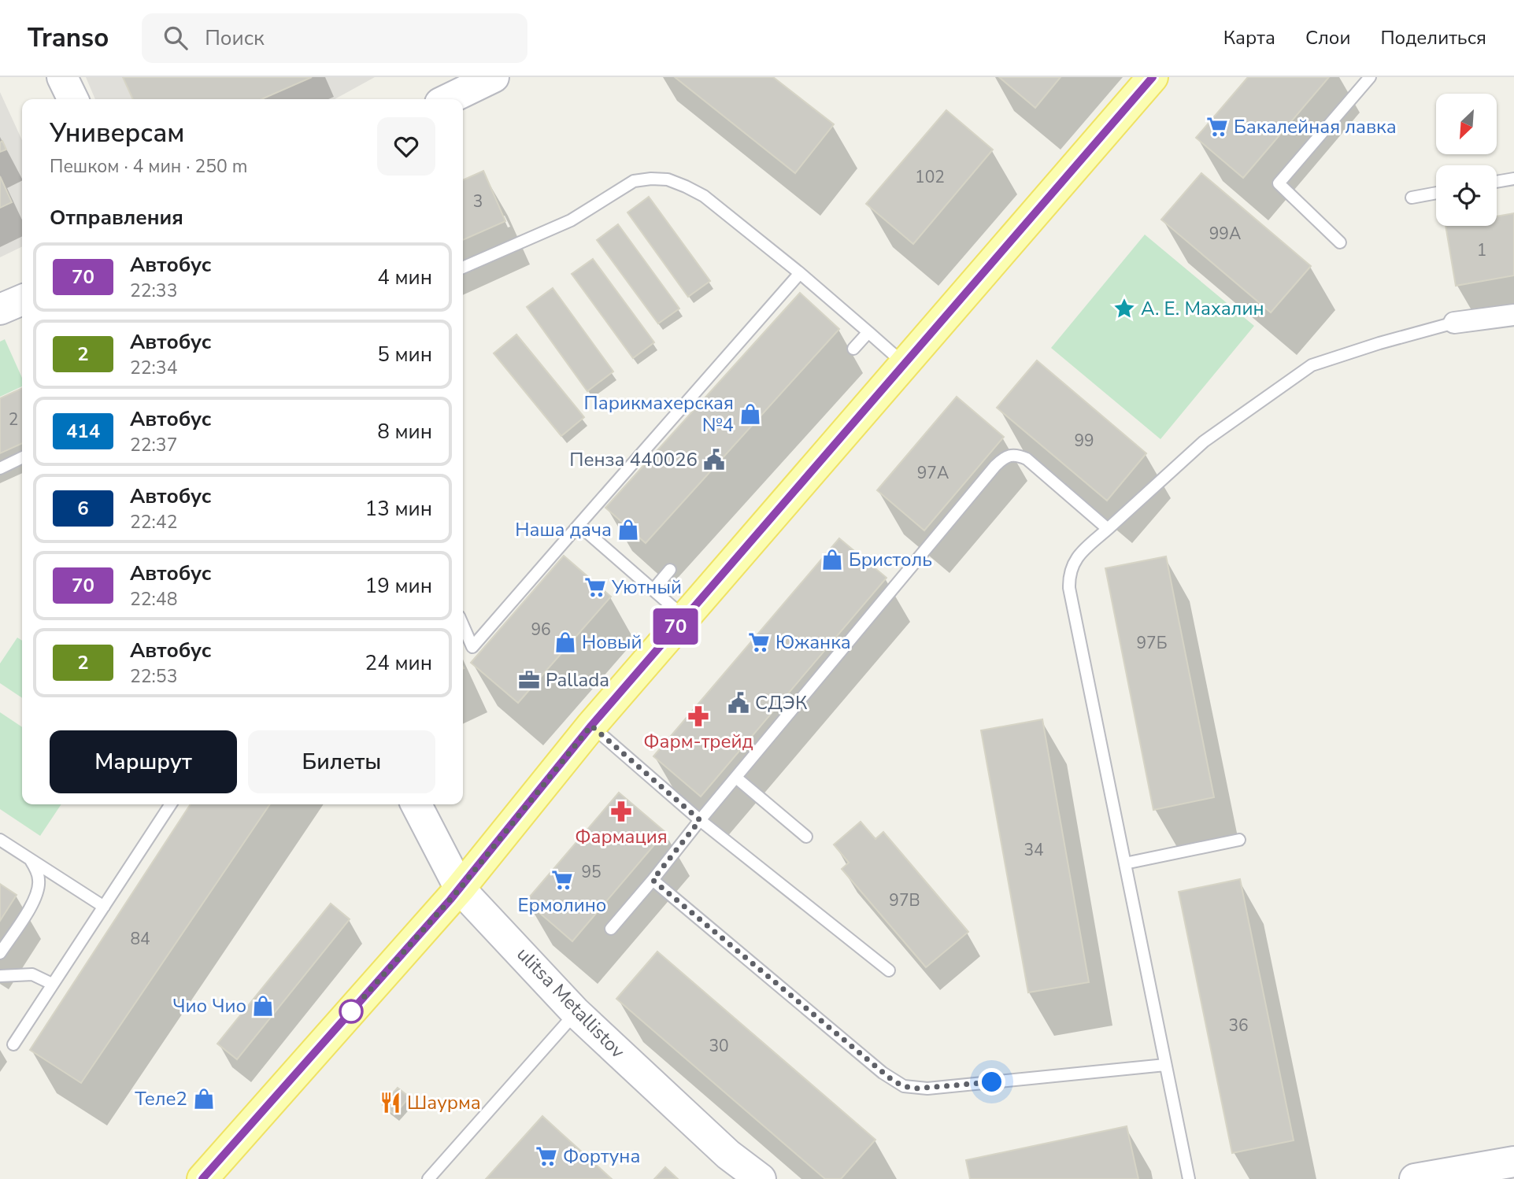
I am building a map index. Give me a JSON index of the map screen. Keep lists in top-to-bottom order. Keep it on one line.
{"streets":{"street":["ulitsa Metallistov"]},"places":{"supermarket":["Бакалейная лавка","Уютный","Южанка","Ермолино","Фортуна"],"place":["А. Е. Махалин"],"shop":["Парикмахерская №4","Наша дача","Бристоль","Новый","Чио Чио","Теле2"],"public building":["Пенза 440026","СДЭК"],"office":["Pallada"],"pharmacy":["Фарм-трейд","Фармация"],"restaurant":["Шаурма"]},"lines":["bus line 70"],"house_numbers":["102","3","99А","1","2","99","97А","96","97Б","34","95","97В","84","36","30"],"north":"bottom left","page":{"header":"Transo","search":"Поиск","nav":["Карта","Слои","Поделиться"],"on_map":"70","heading":[["Универсам","Пешком · 4 мин · 250 m"],"Отправления"],"list":[{"mark":"70","name":"Автобус","note":"22:33","value":"4 мин"},{"mark":"2","name":"Автобус","note":"22:34","value":"5 мин"},{"mark":"414","name":"Автобус","note":"22:37","value":"8 мин"},{"mark":"6","name":"Автобус","note":"22:42","value":"13 мин"},{"mark":"70","name":"Автобус","note":"22:48","value":"19 мин"},{"mark":"2","name":"Автобус","note":"22:53","value":"24 мин"}],"buttons":["Маршрут","Билеты"]}}
